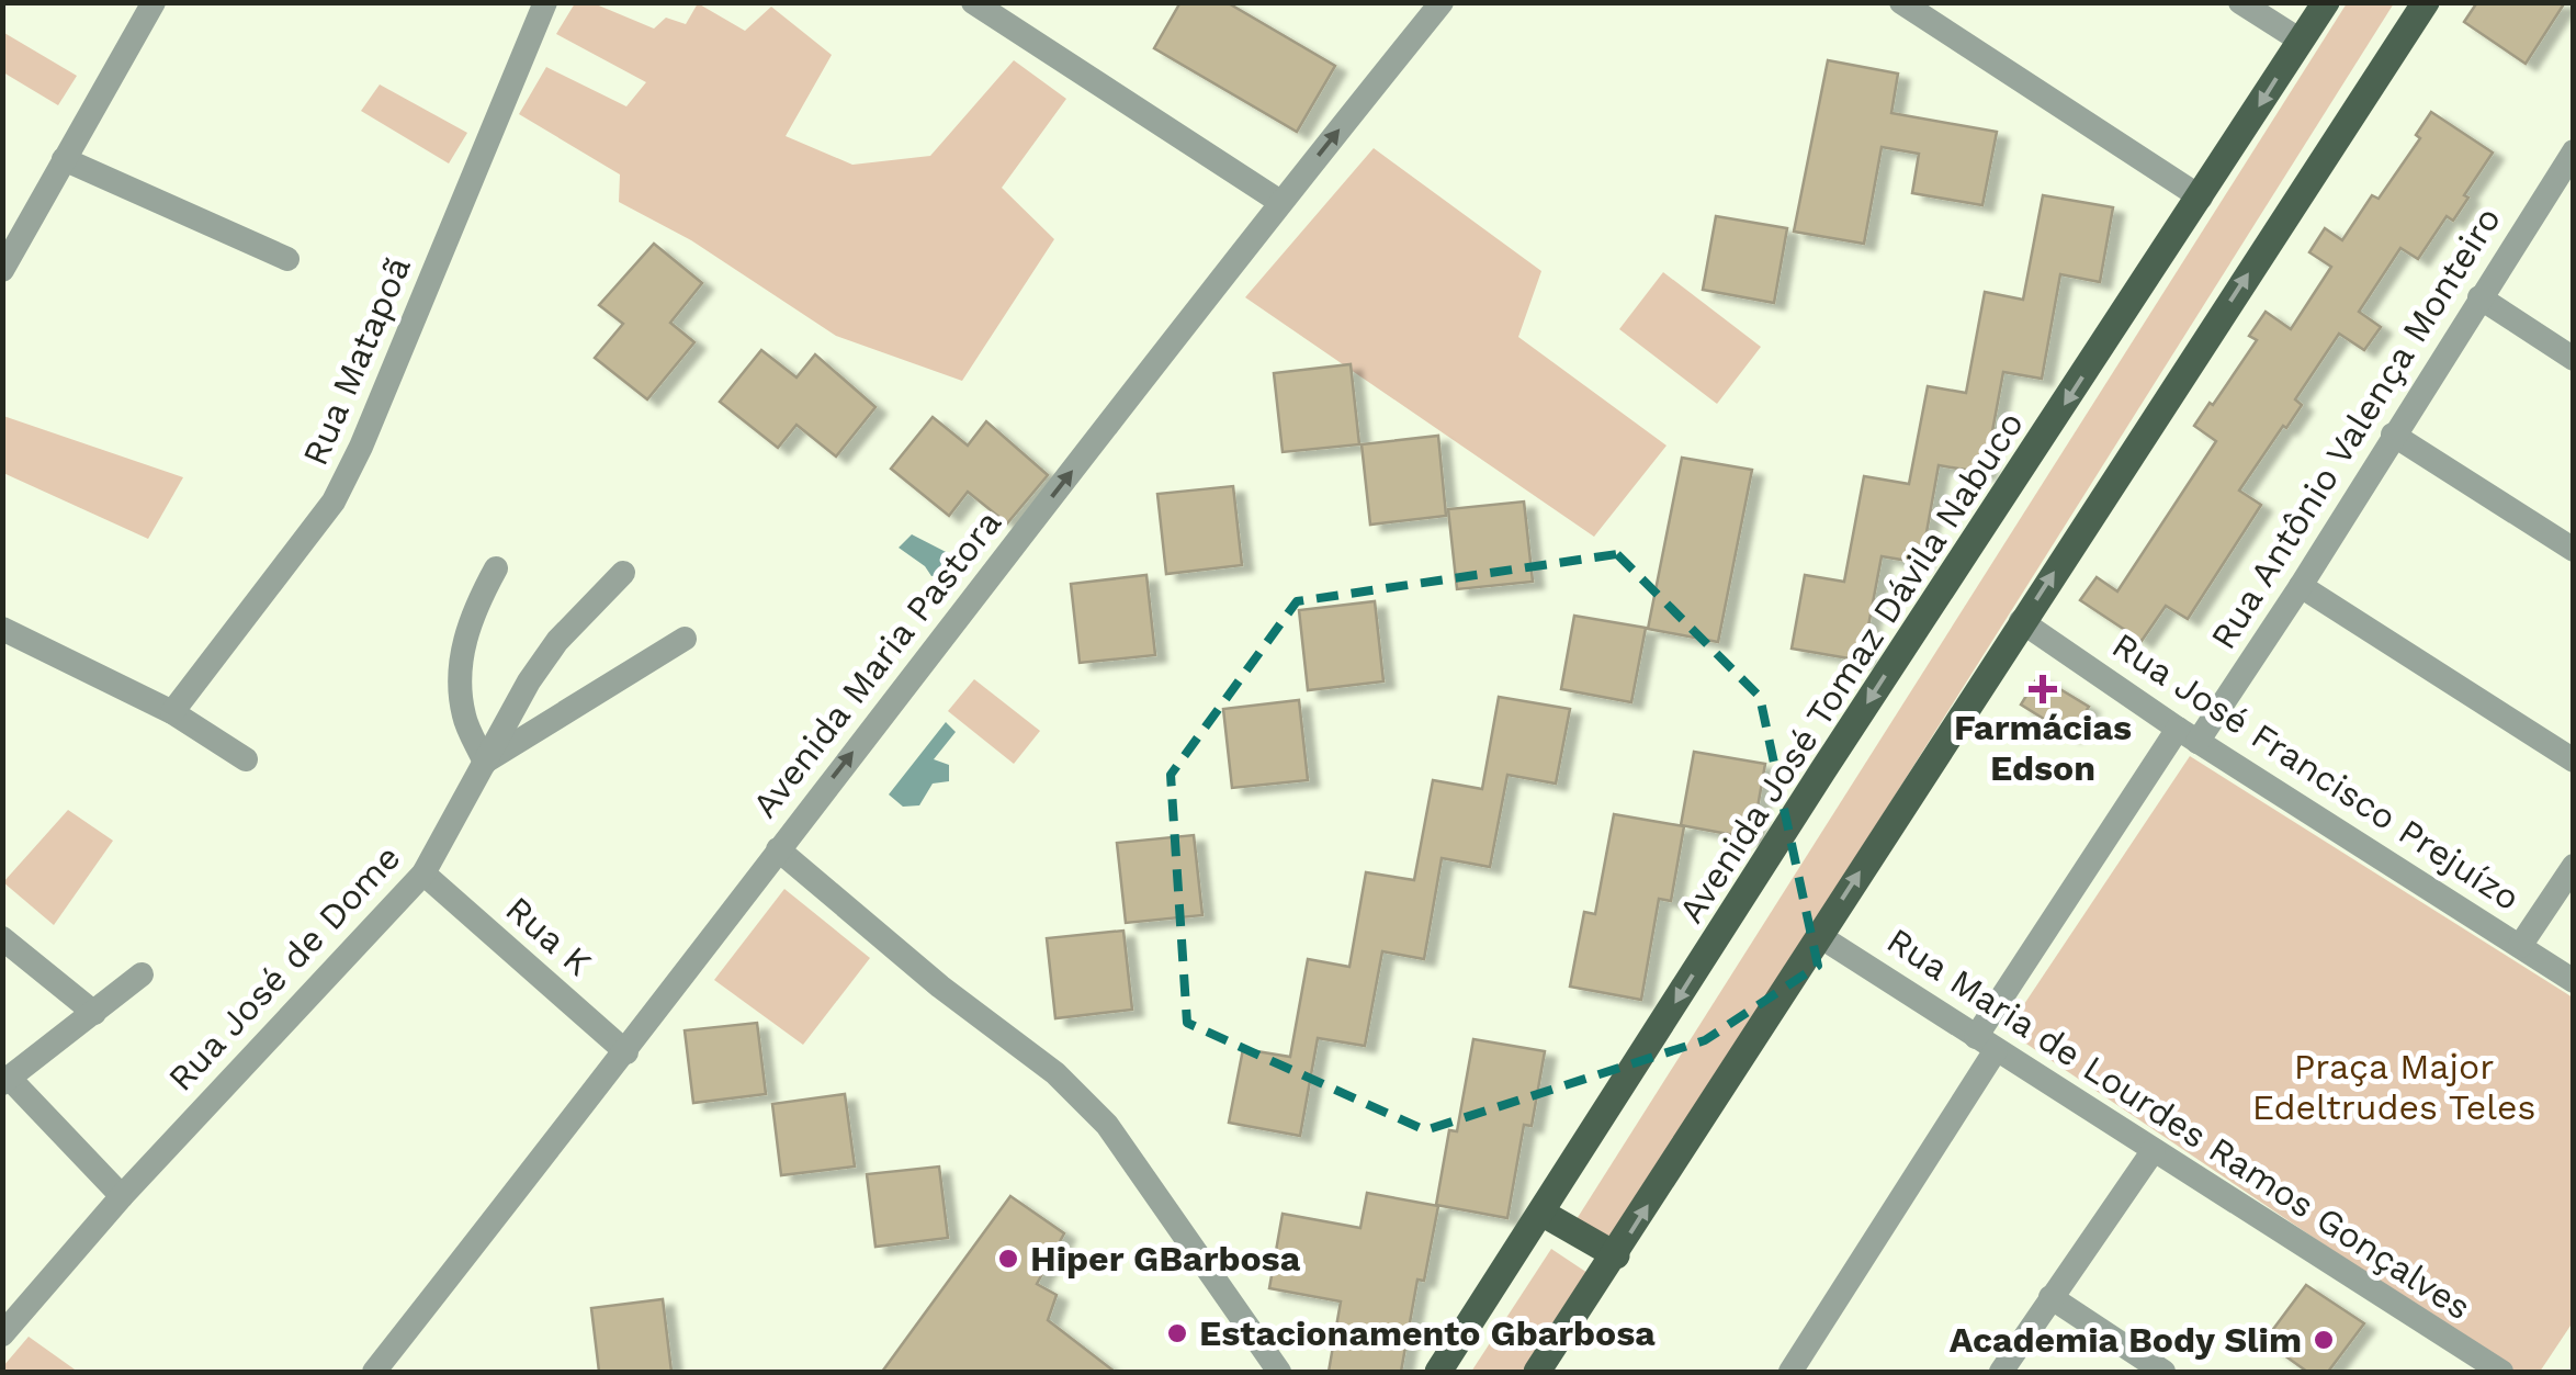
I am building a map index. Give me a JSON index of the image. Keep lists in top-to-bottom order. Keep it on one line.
{"streets":{"main road":["Avenida José Tomaz Dávila Nabuco"],"street":["Rua Matapoã","Rua Antônio Valença Monteiro","Avenida Maria Pastora","Rua José Francisco Prejuízo","Rua K","Rua José de Dome","Rua Maria de Lourdes Ramos Gonçalves"]},"crossings":[["Rua Antônio Valença Monteiro","Rua José Francisco Prejuízo"],["Rua Antônio Valença Monteiro","Rua Maria de Lourdes Ramos Gonçalves"],["Avenida Maria Pastora","Rua K"],["Rua K","Rua José de Dome"]],"one_way":["Avenida Maria Pastora"],"parks":["Praça Major Edeltrudes Teles"],"places":{"health":["Farmácias Edson"],"other":["Hiper GBarbosa","Estacionamento Gbarbosa","Academia Body Slim"]}}
